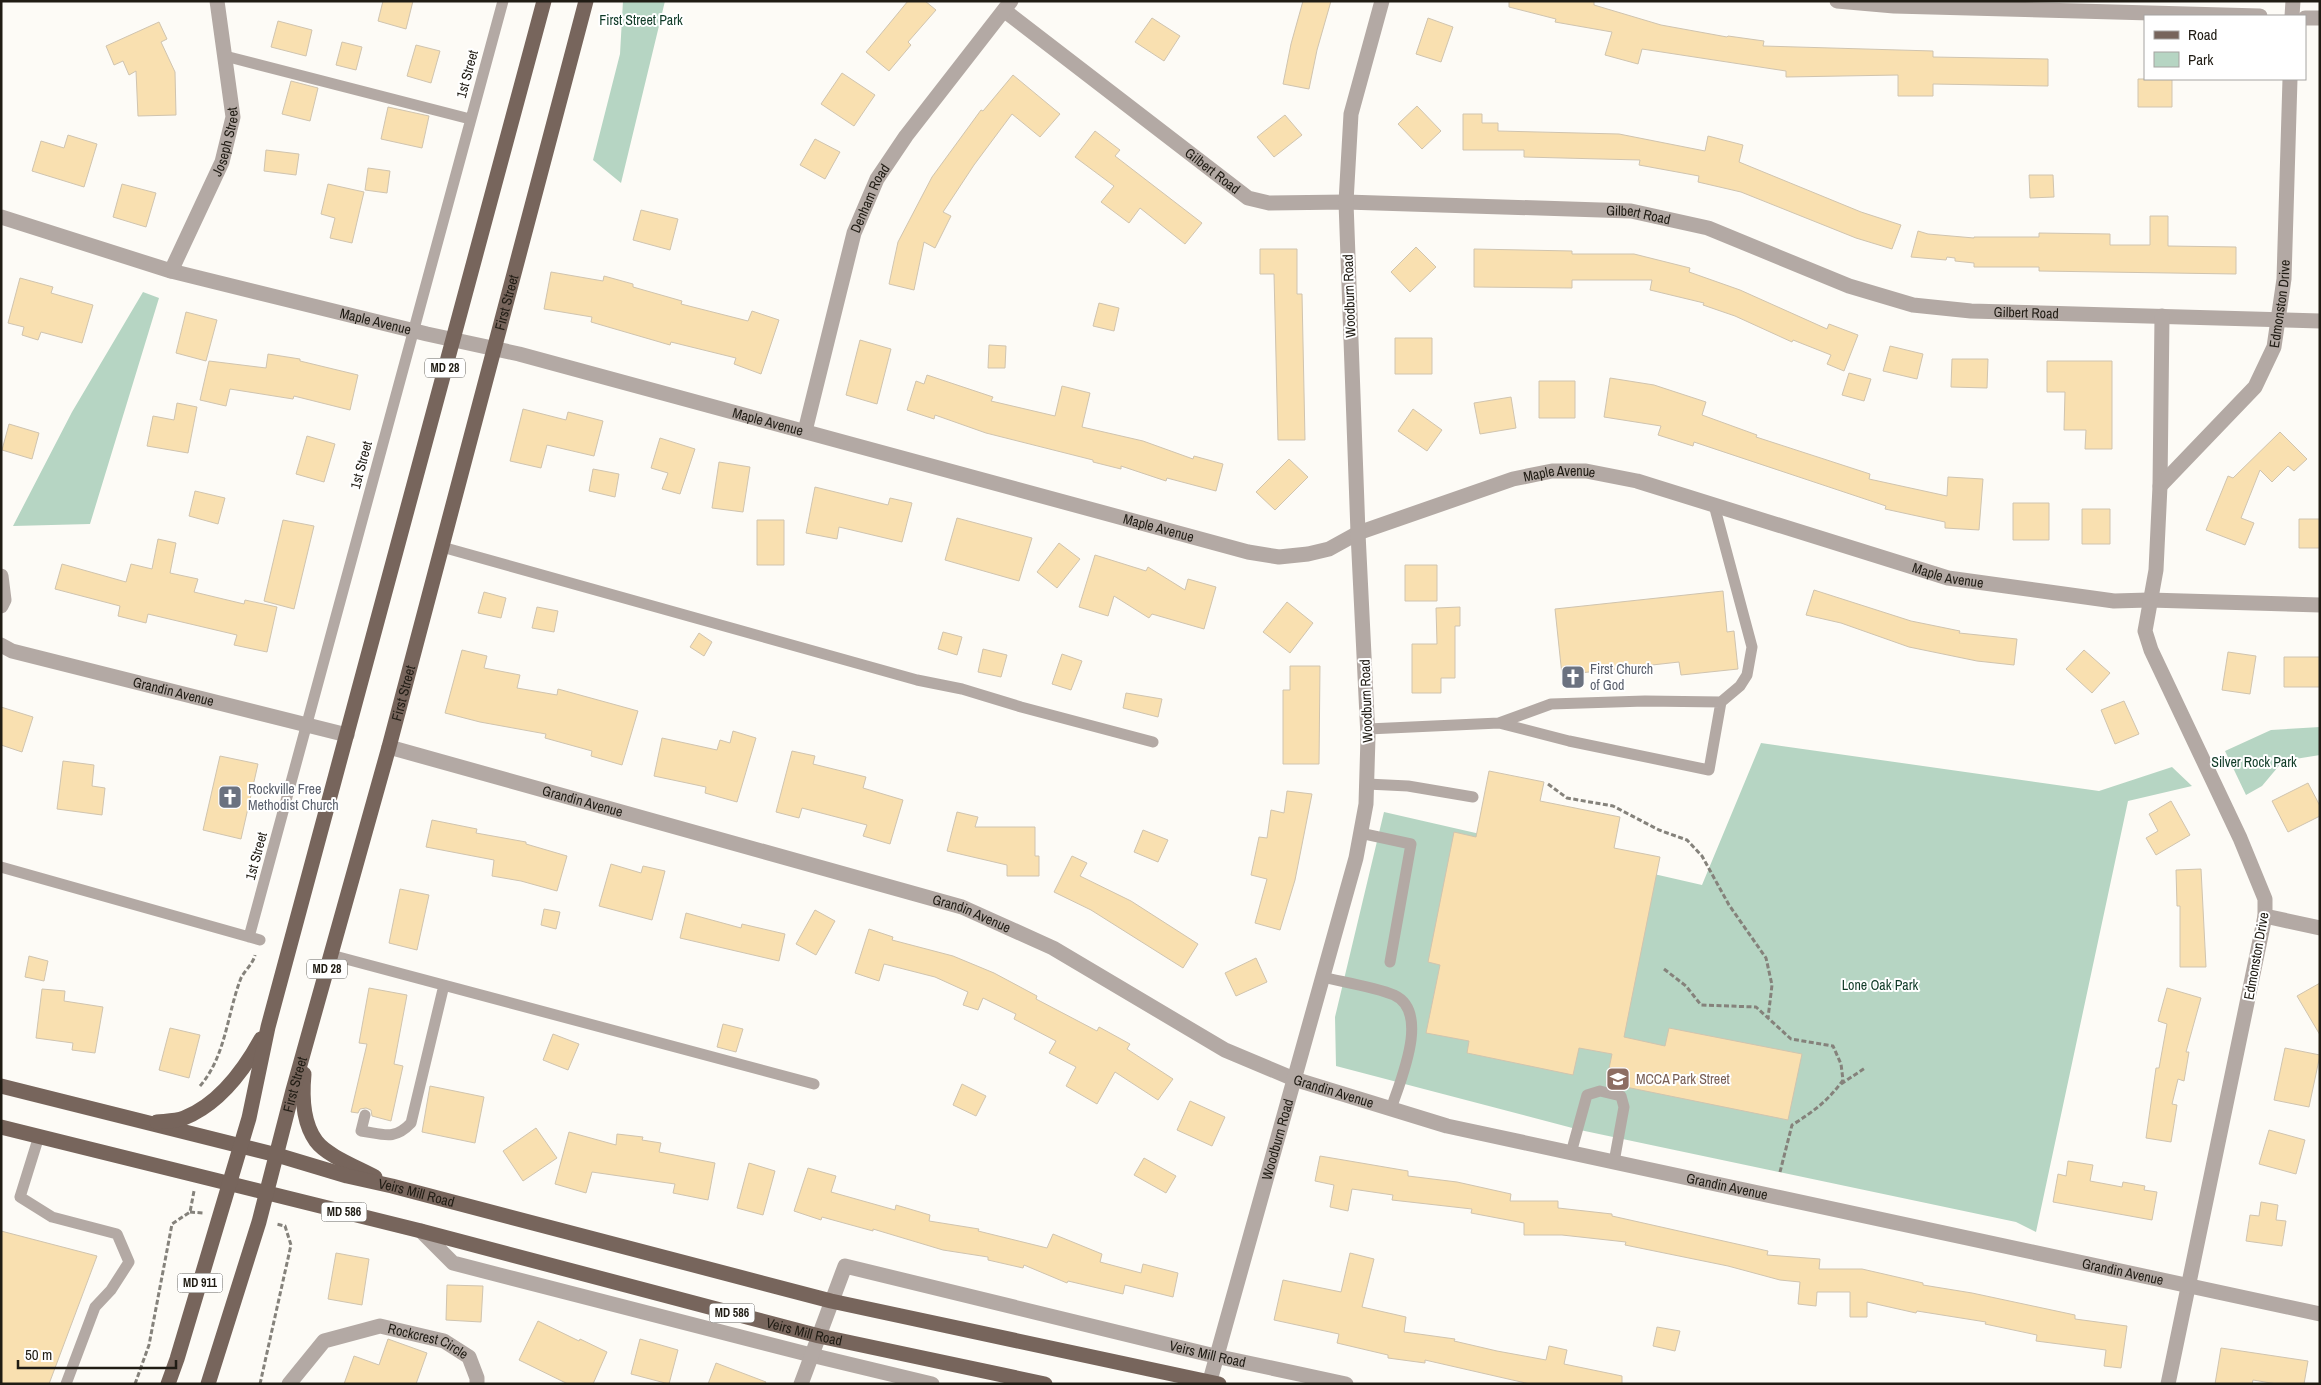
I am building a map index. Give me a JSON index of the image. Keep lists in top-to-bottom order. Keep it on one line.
{"streets":{"main road":["First Street","MD 28","Veirs Mill Road","MD 586","MD 911"],"street":["Joseph Street","Gilbert Road","Denham Road","Woodburn Road","Edmonston Drive","Maple Avenue","Grandin Avenue","Rockcrest Circle"],"lane":["1st Street"]},"crossings":[["1st Street","Maple Avenue"],["1st Street","Grandin Avenue"],["Joseph Street","Maple Avenue"],["Gilbert Road","Denham Road"],["Gilbert Road","Woodburn Road"],["Gilbert Road","Edmonston Drive"],["Denham Road","Maple Avenue"],["Woodburn Road","Maple Avenue"],["Woodburn Road","Grandin Avenue"],["Woodburn Road","Veirs Mill Road"],["First Street","Maple Avenue"],["First Street","Grandin Avenue"],["First Street","Veirs Mill Road"],["Edmonston Drive","Maple Avenue"],["Edmonston Drive","Grandin Avenue"],["Maple Avenue","MD 28"],["MD 28","Grandin Avenue"],["MD 28","Veirs Mill Road"],["MD 28","MD 911"],["Veirs Mill Road","MD 911"]],"parks":["First Street Park","Silver Rock Park","Lone Oak Park"],"places":{"church":["First Church of God","Rockville Free Methodist Church"],"school or university":["MCCA Park Street"]},"legend":["Road","Park"],"scale_bar":"50 m"}
